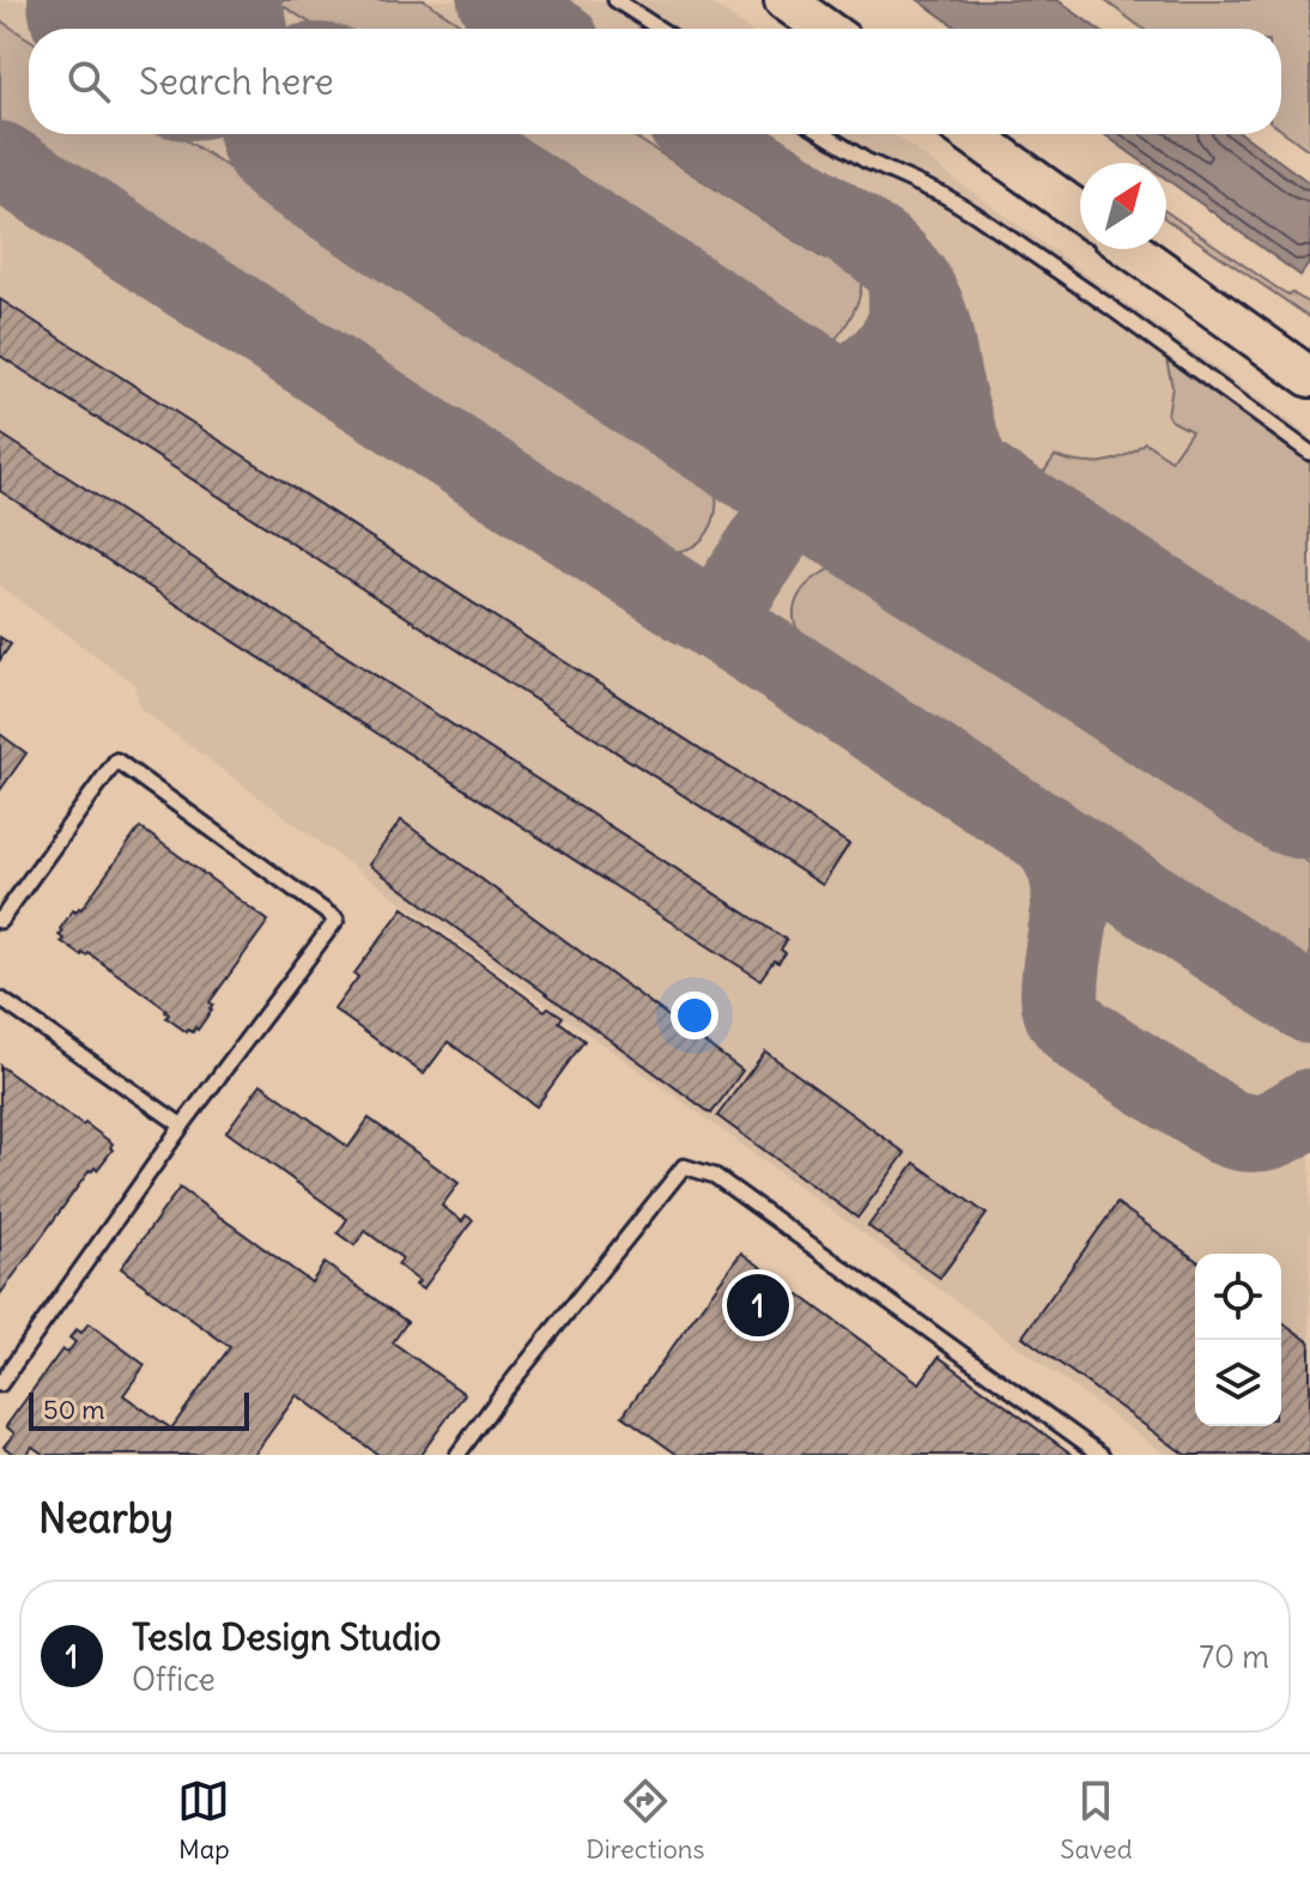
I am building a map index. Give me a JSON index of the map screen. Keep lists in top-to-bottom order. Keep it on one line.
{"scale_bar":"50 m","north":"top right","page":{"search":"Search here","pins":"1","scale":"50 m","heading":"Nearby","list":[{"mark":"1","name":"Tesla Design Studio","note":"Office","value":"70 m"}],"nav":["Map","Directions","Saved"]}}
